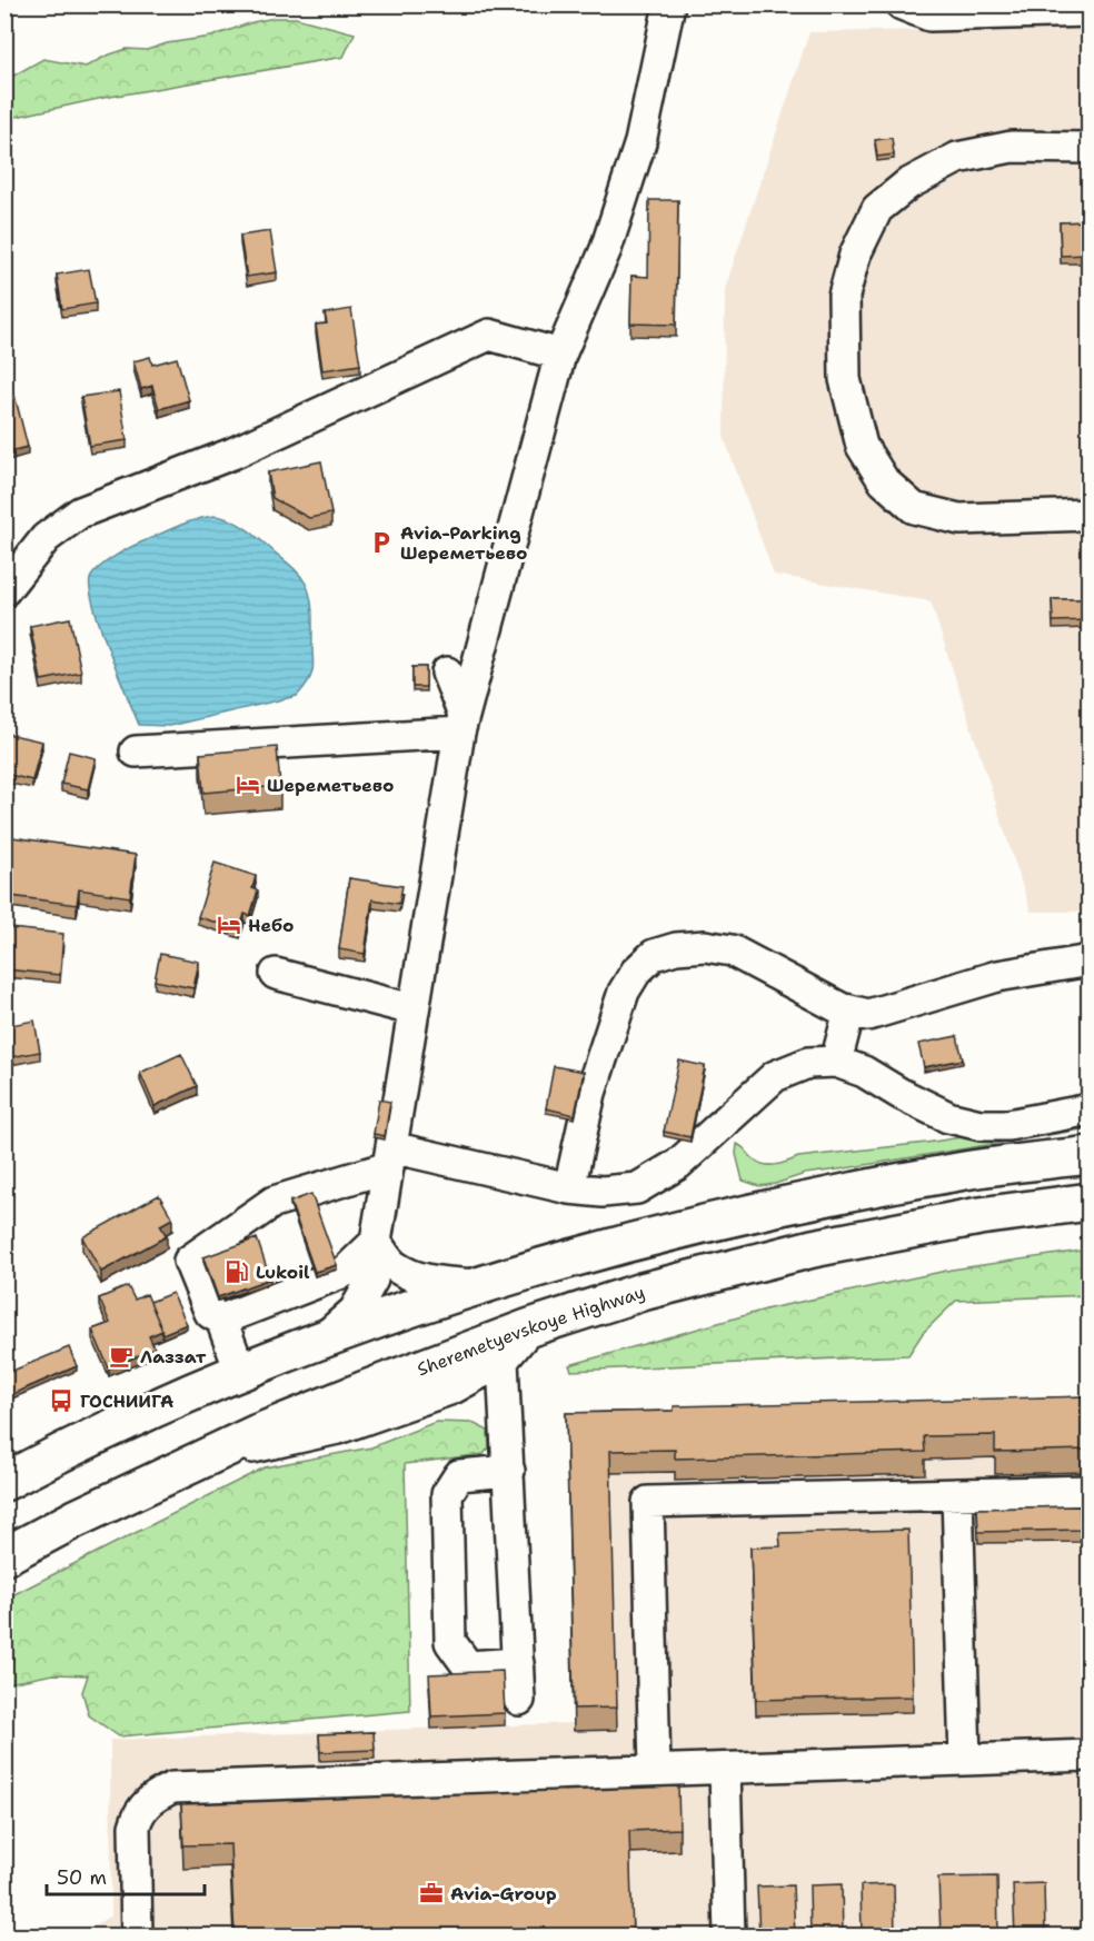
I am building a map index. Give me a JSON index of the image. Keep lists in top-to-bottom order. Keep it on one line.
{"streets":{"main road":["Sheremetyevskoye Highway"]},"places":{"parking":["Avia-Parking Шереметьево"],"hotel":["Шереметьево","Небо"],"fuel station":["Lukoil"],"cafe":["Лаззат"],"bus stop":["ГОСНИИГА"],"office":["Avia-Group"]},"scale_bar":"50 m"}
